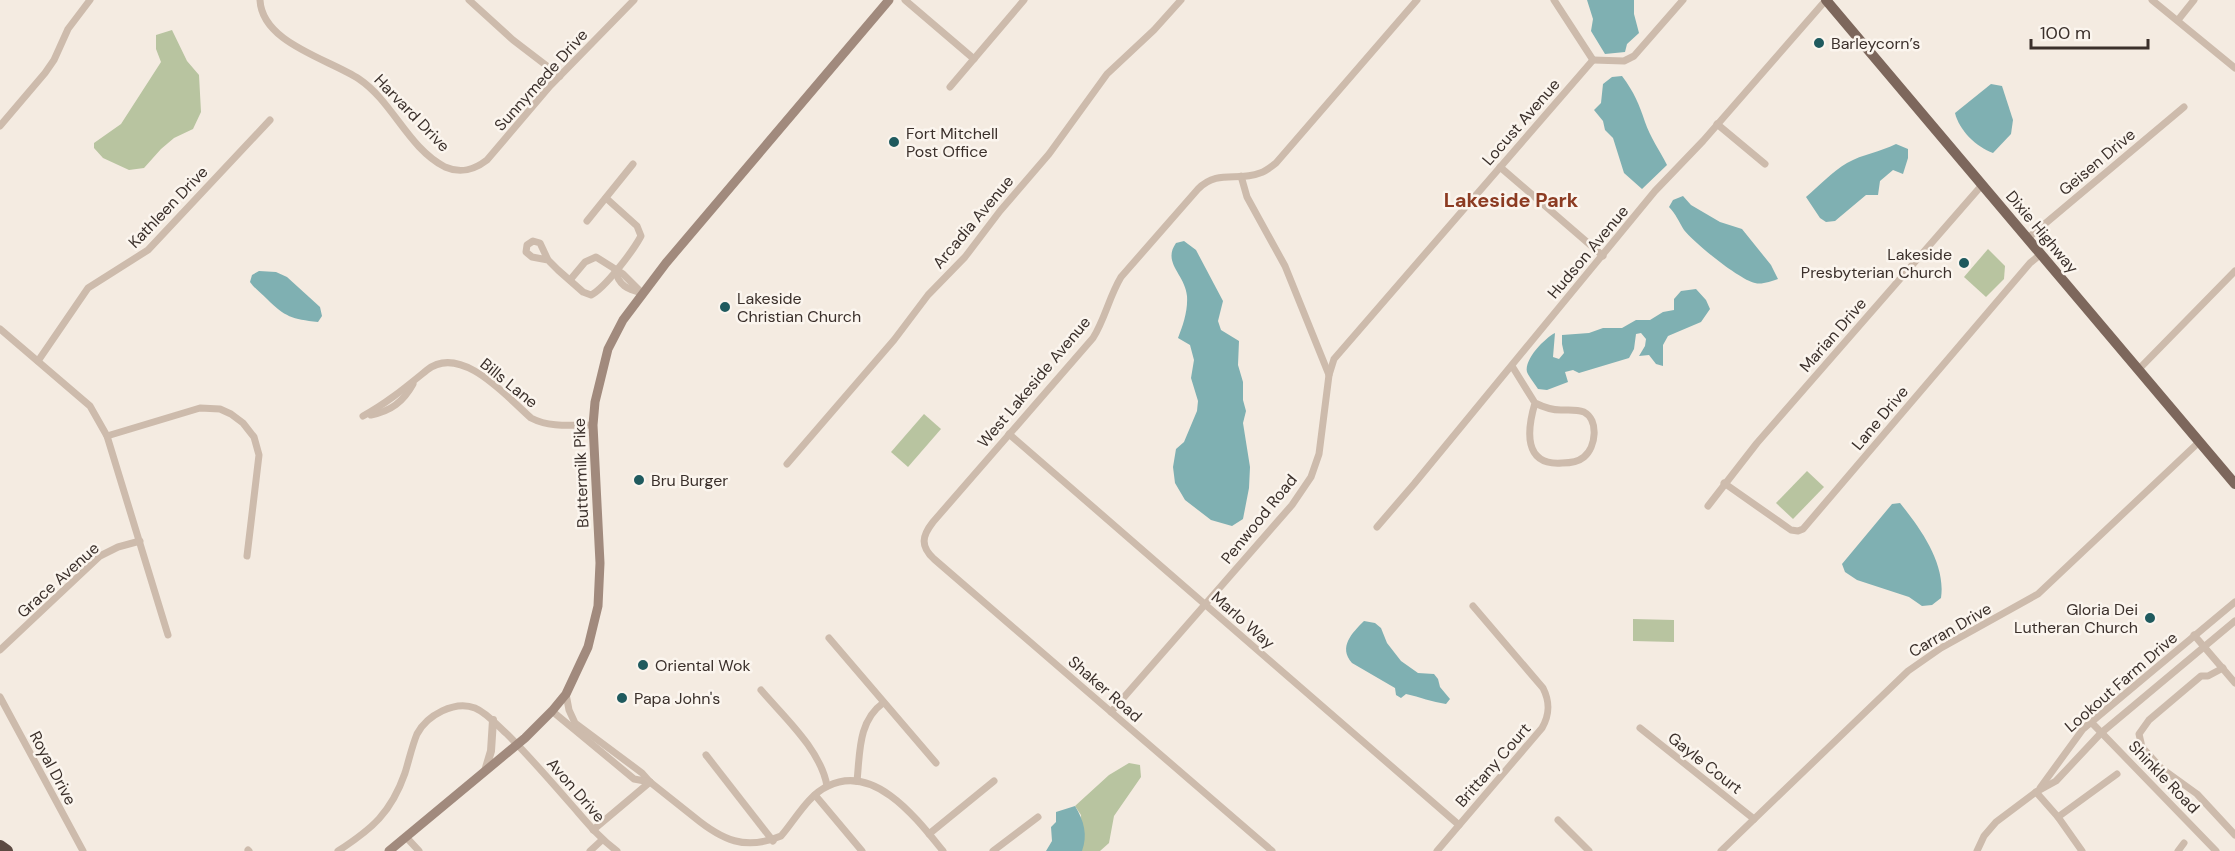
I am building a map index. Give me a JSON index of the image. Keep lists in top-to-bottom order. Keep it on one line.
{"streets":{"main road":["Dixie Highway","Buttermilk Pike"],"street":["Sunnymede Drive","Harvard Drive","Locust Avenue","Geisen Drive","Kathleen Drive","Arcadia Avenue","Hudson Avenue","Marian Drive","West Lakeside Avenue","Bills Lane","Lane Drive","Penwood Road","Grace Avenue","Marlo Way","Carran Drive","Lookout Farm Drive","Shaker Road","Gayle Court","Brittany Court","Royal Drive","Shinkle Road","Avon Drive"]},"crossings":[["Sunnymede Drive","Harvard Drive"],["Locust Avenue","Penwood Road"],["Geisen Drive","Dixie Highway"],["Dixie Highway","Hudson Avenue"],["Dixie Highway","Marian Drive"],["Dixie Highway","Lane Drive"],["Dixie Highway","Carran Drive"],["Marian Drive","Lane Drive"],["West Lakeside Avenue","Penwood Road"],["West Lakeside Avenue","Marlo Way"],["West Lakeside Avenue","Shaker Road"],["Bills Lane","Buttermilk Pike"],["Buttermilk Pike","Avon Drive"],["Penwood Road","Marlo Way"],["Penwood Road","Shaker Road"],["Marlo Way","Brittany Court"],["Carran Drive","Gayle Court"],["Lookout Farm Drive","Shinkle Road"]],"districts":["Lakeside Park"],"places":["Barleycorn’s","Fort Mitchell Post Office","Lakeside Presbyterian Church","Lakeside Christian Church","Bru Burger","Gloria Dei Lutheran Church","Oriental Wok","Papa John's"],"scale_bar":"100 m"}
